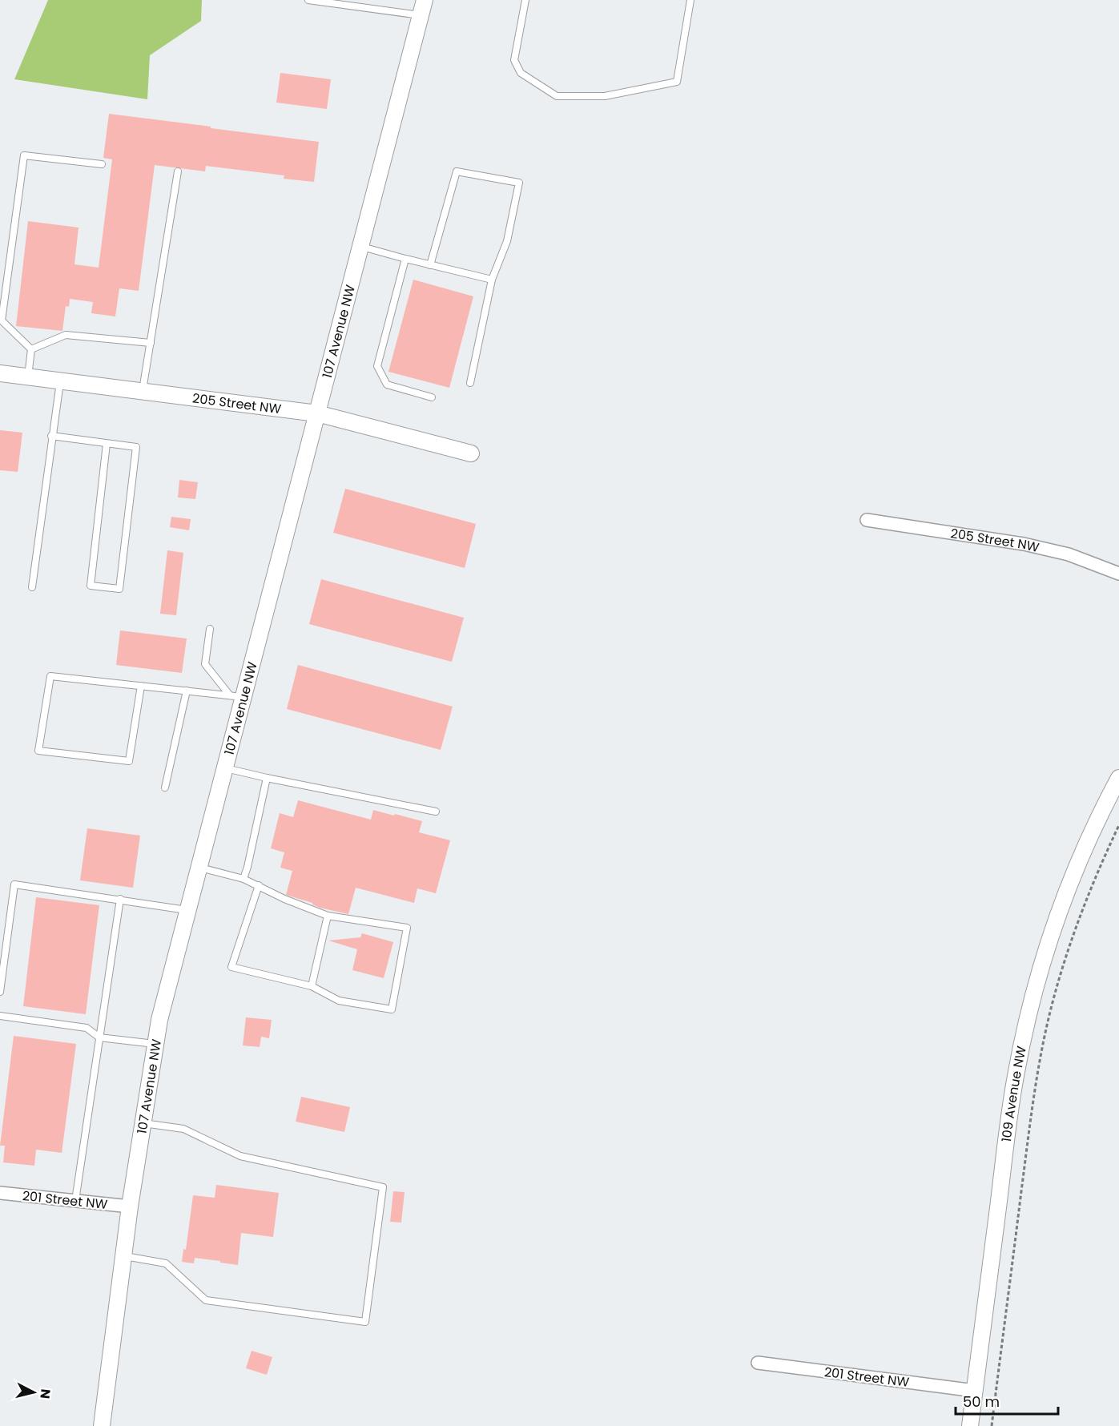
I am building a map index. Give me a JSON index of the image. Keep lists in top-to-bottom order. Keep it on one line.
{"streets":{"street":["107 Avenue NW","205 Street NW","109 Avenue NW","201 Street NW"]},"crossings":[["107 Avenue NW","205 Street NW"],["107 Avenue NW","201 Street NW"],["109 Avenue NW","201 Street NW"]],"scale_bar":"50 m","north":"right"}
